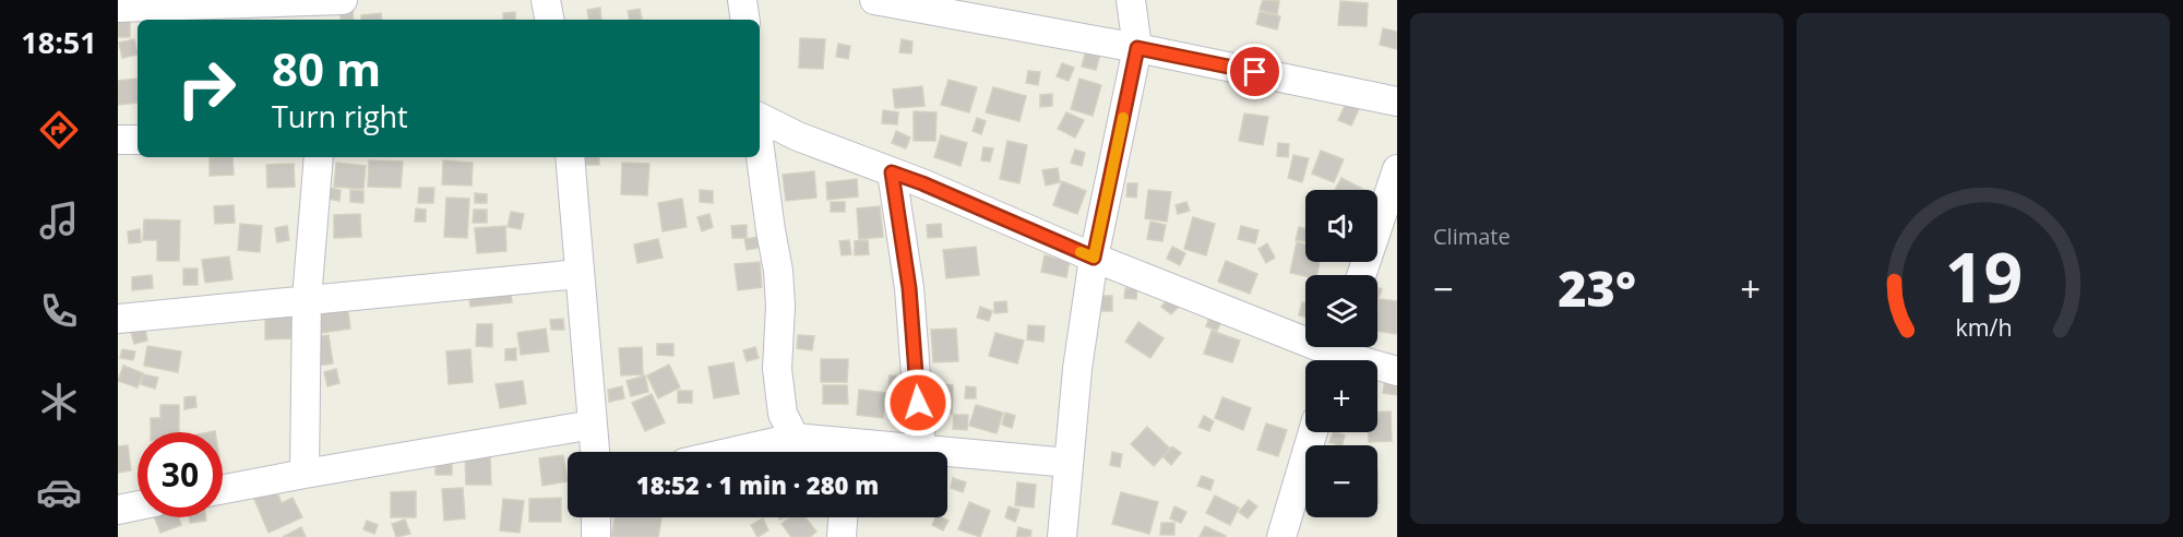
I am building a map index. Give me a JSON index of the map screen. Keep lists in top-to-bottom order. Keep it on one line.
{"page":{"tabs":"18:51","tile":"Climate","turn":["80 m","Turn right"],"map_buttons":["+","−"],"heat":["−","23°","+"],"limit":"30","trip":"18:52 · 1 min · 280 m","gauge":["19","km/h"]}}
